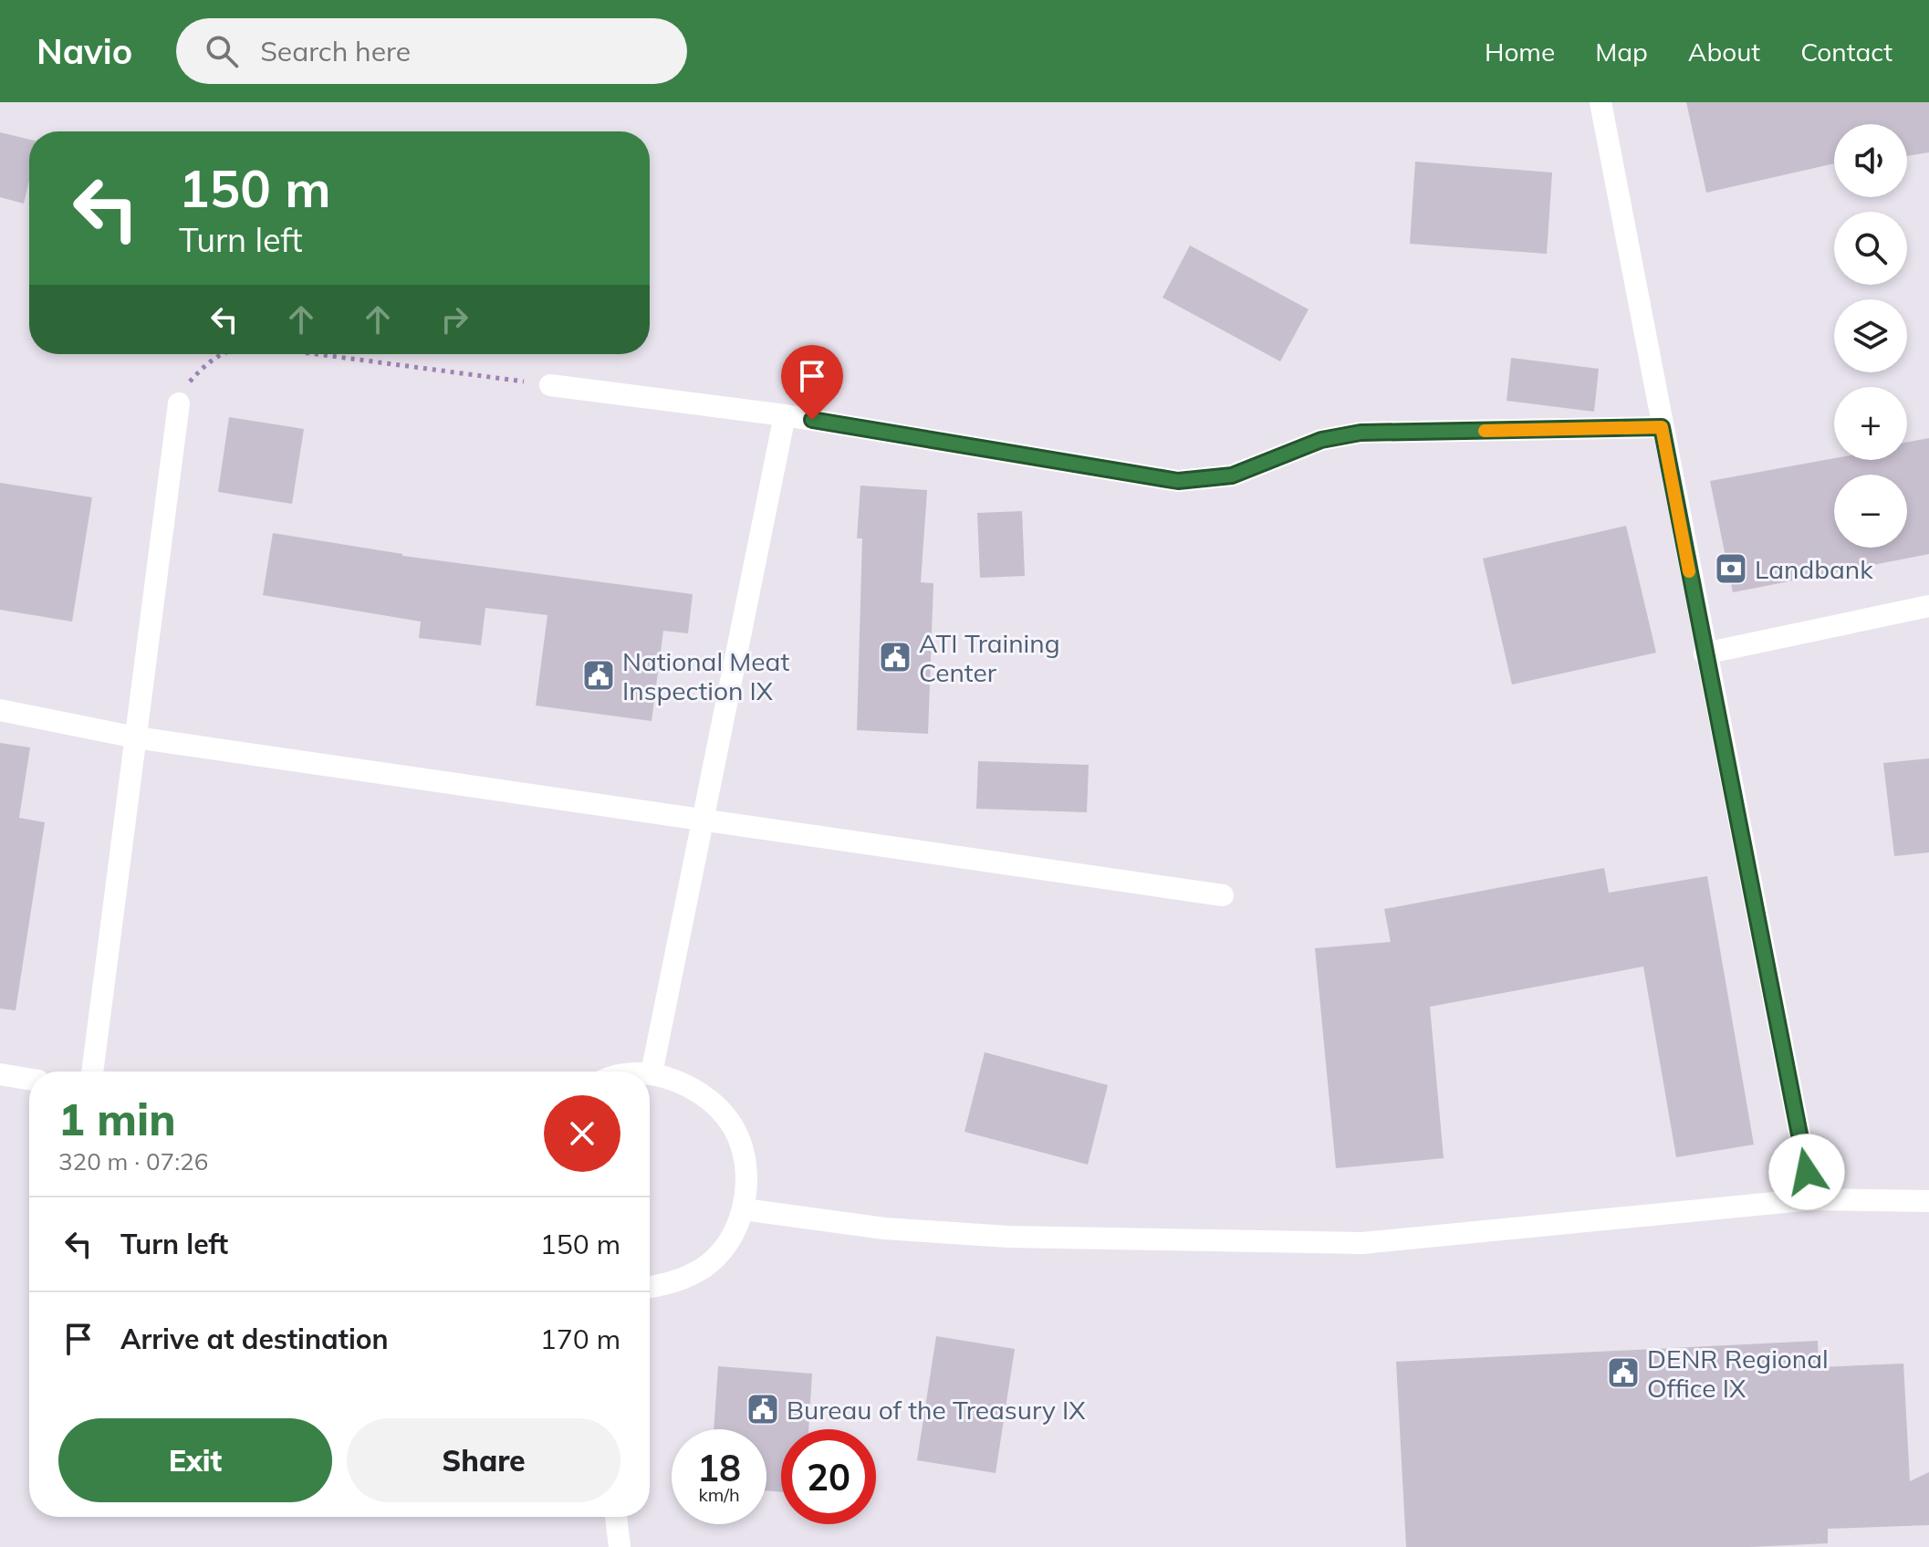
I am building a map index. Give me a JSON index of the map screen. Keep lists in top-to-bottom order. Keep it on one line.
{"places":{"bank":["Landbank"],"public building":["ATI Training Center","National Meat Inspection IX","DENR Regional Office IX","Bureau of the Treasury IX"]},"page":{"header":"Navio","search":"Search here","nav":["Home","Map","About","Contact"],"map_buttons":["+","−"],"turn":["150 m","Turn left"],"heading":["1 min","320 m · 07:26"],"list":[{"name":"Turn left","value":"150 m"},{"name":"Arrive at destination","value":"170 m"}],"buttons":["Exit","Share"],"speed":"18 km/h","limit":"20"}}
